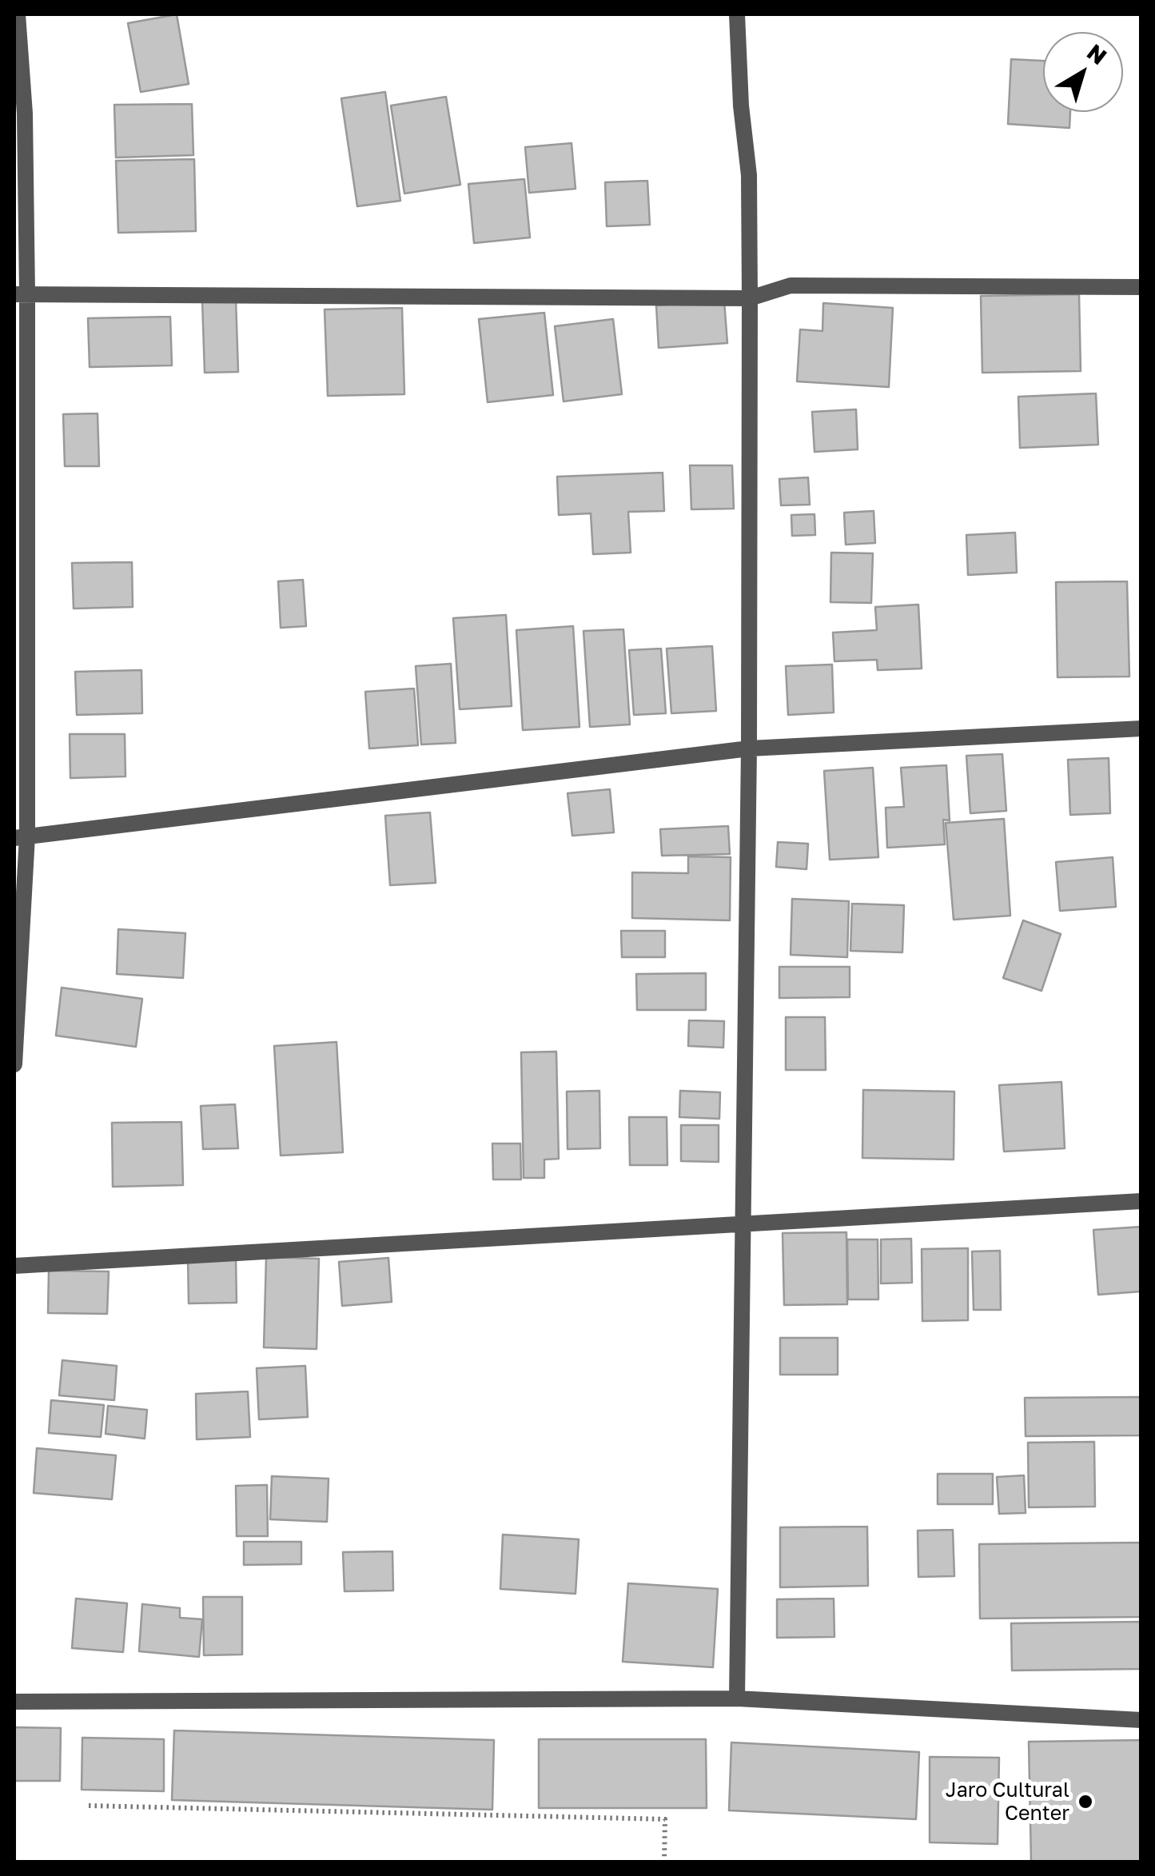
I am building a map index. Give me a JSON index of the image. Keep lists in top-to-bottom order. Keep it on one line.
{"places":["Jaro Cultural Center"],"north":"top right"}
